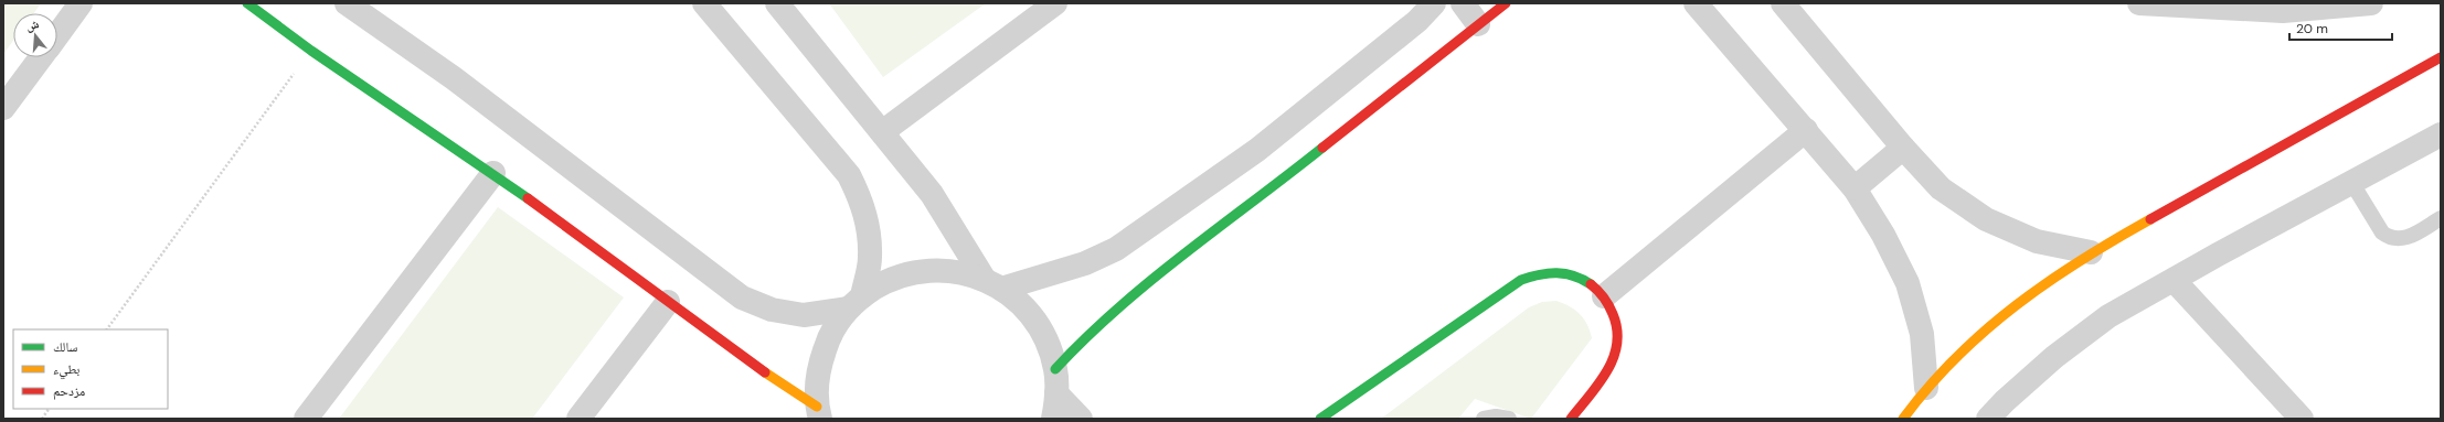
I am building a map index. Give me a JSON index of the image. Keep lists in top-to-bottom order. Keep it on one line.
{"legend":["سالك","بطيء","مزدحم"],"scale_bar":"20 m","north":"top"}
